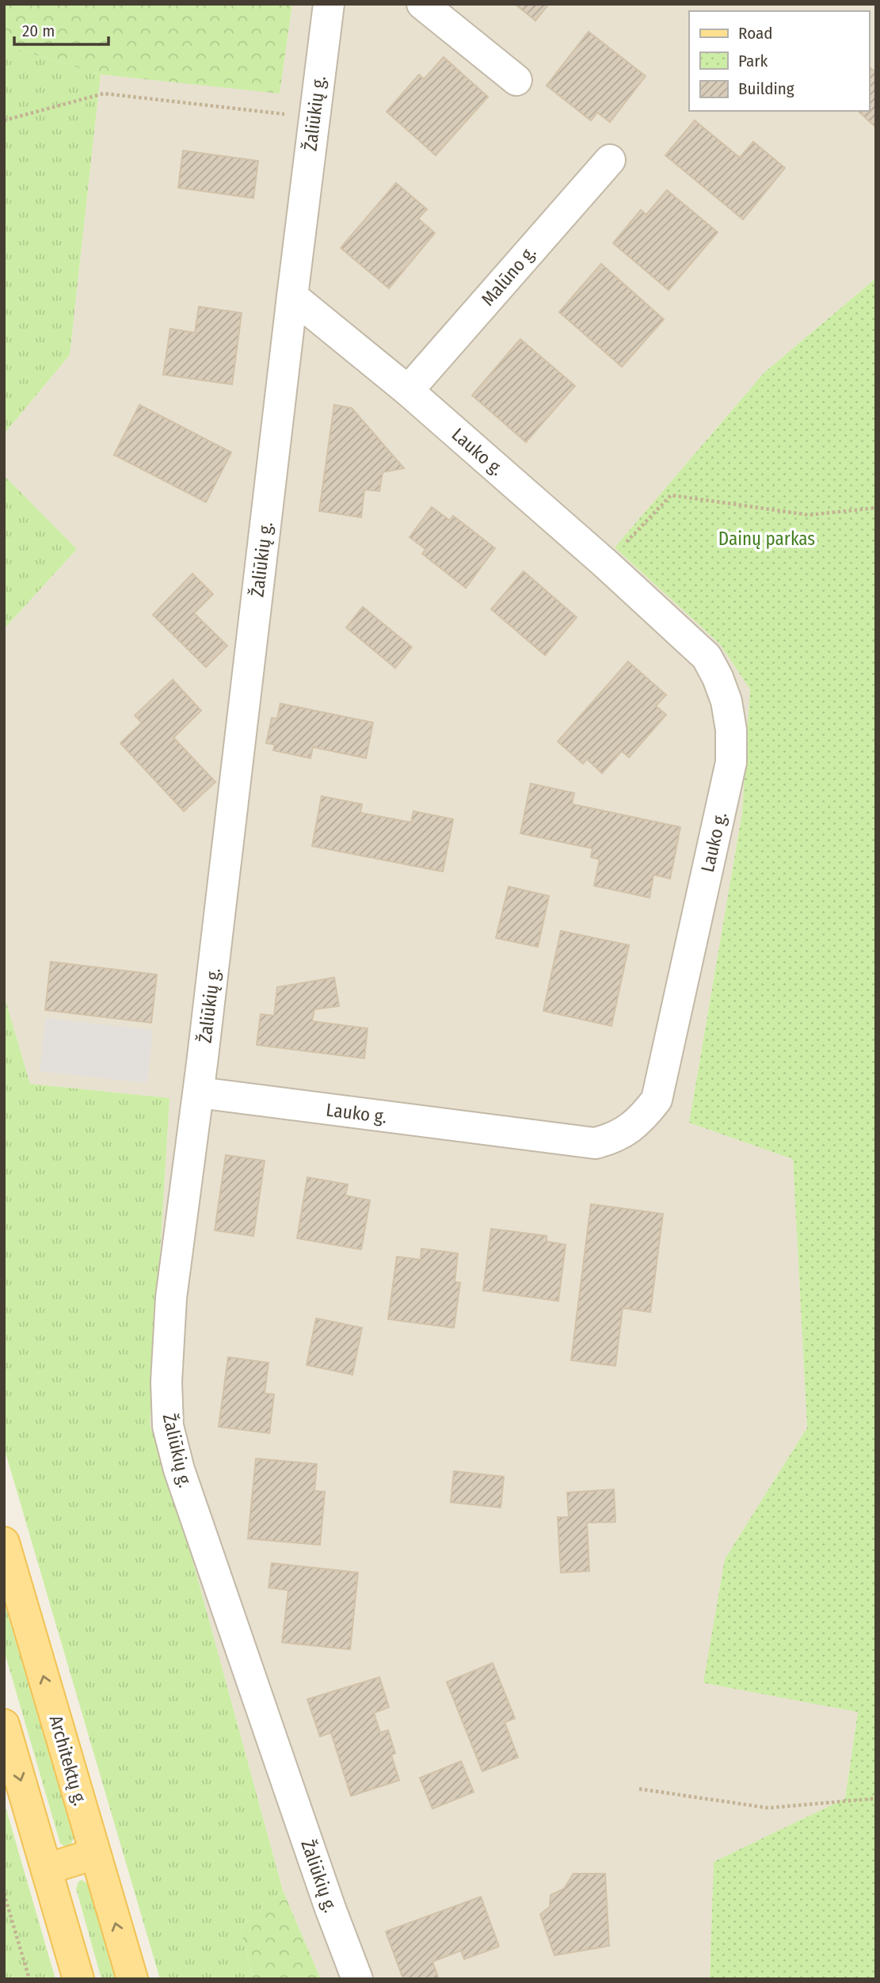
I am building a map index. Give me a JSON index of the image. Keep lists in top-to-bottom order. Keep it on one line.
{"streets":{"main road":["Architektų g."],"street":["Žaliūkių g.","Malūno g.","Lauko g."]},"crossings":[["Žaliūkių g.","Lauko g."],["Malūno g.","Lauko g."]],"parks":["Dainų parkas"],"legend":["Road","Park","Building"],"scale_bar":"20 m"}
